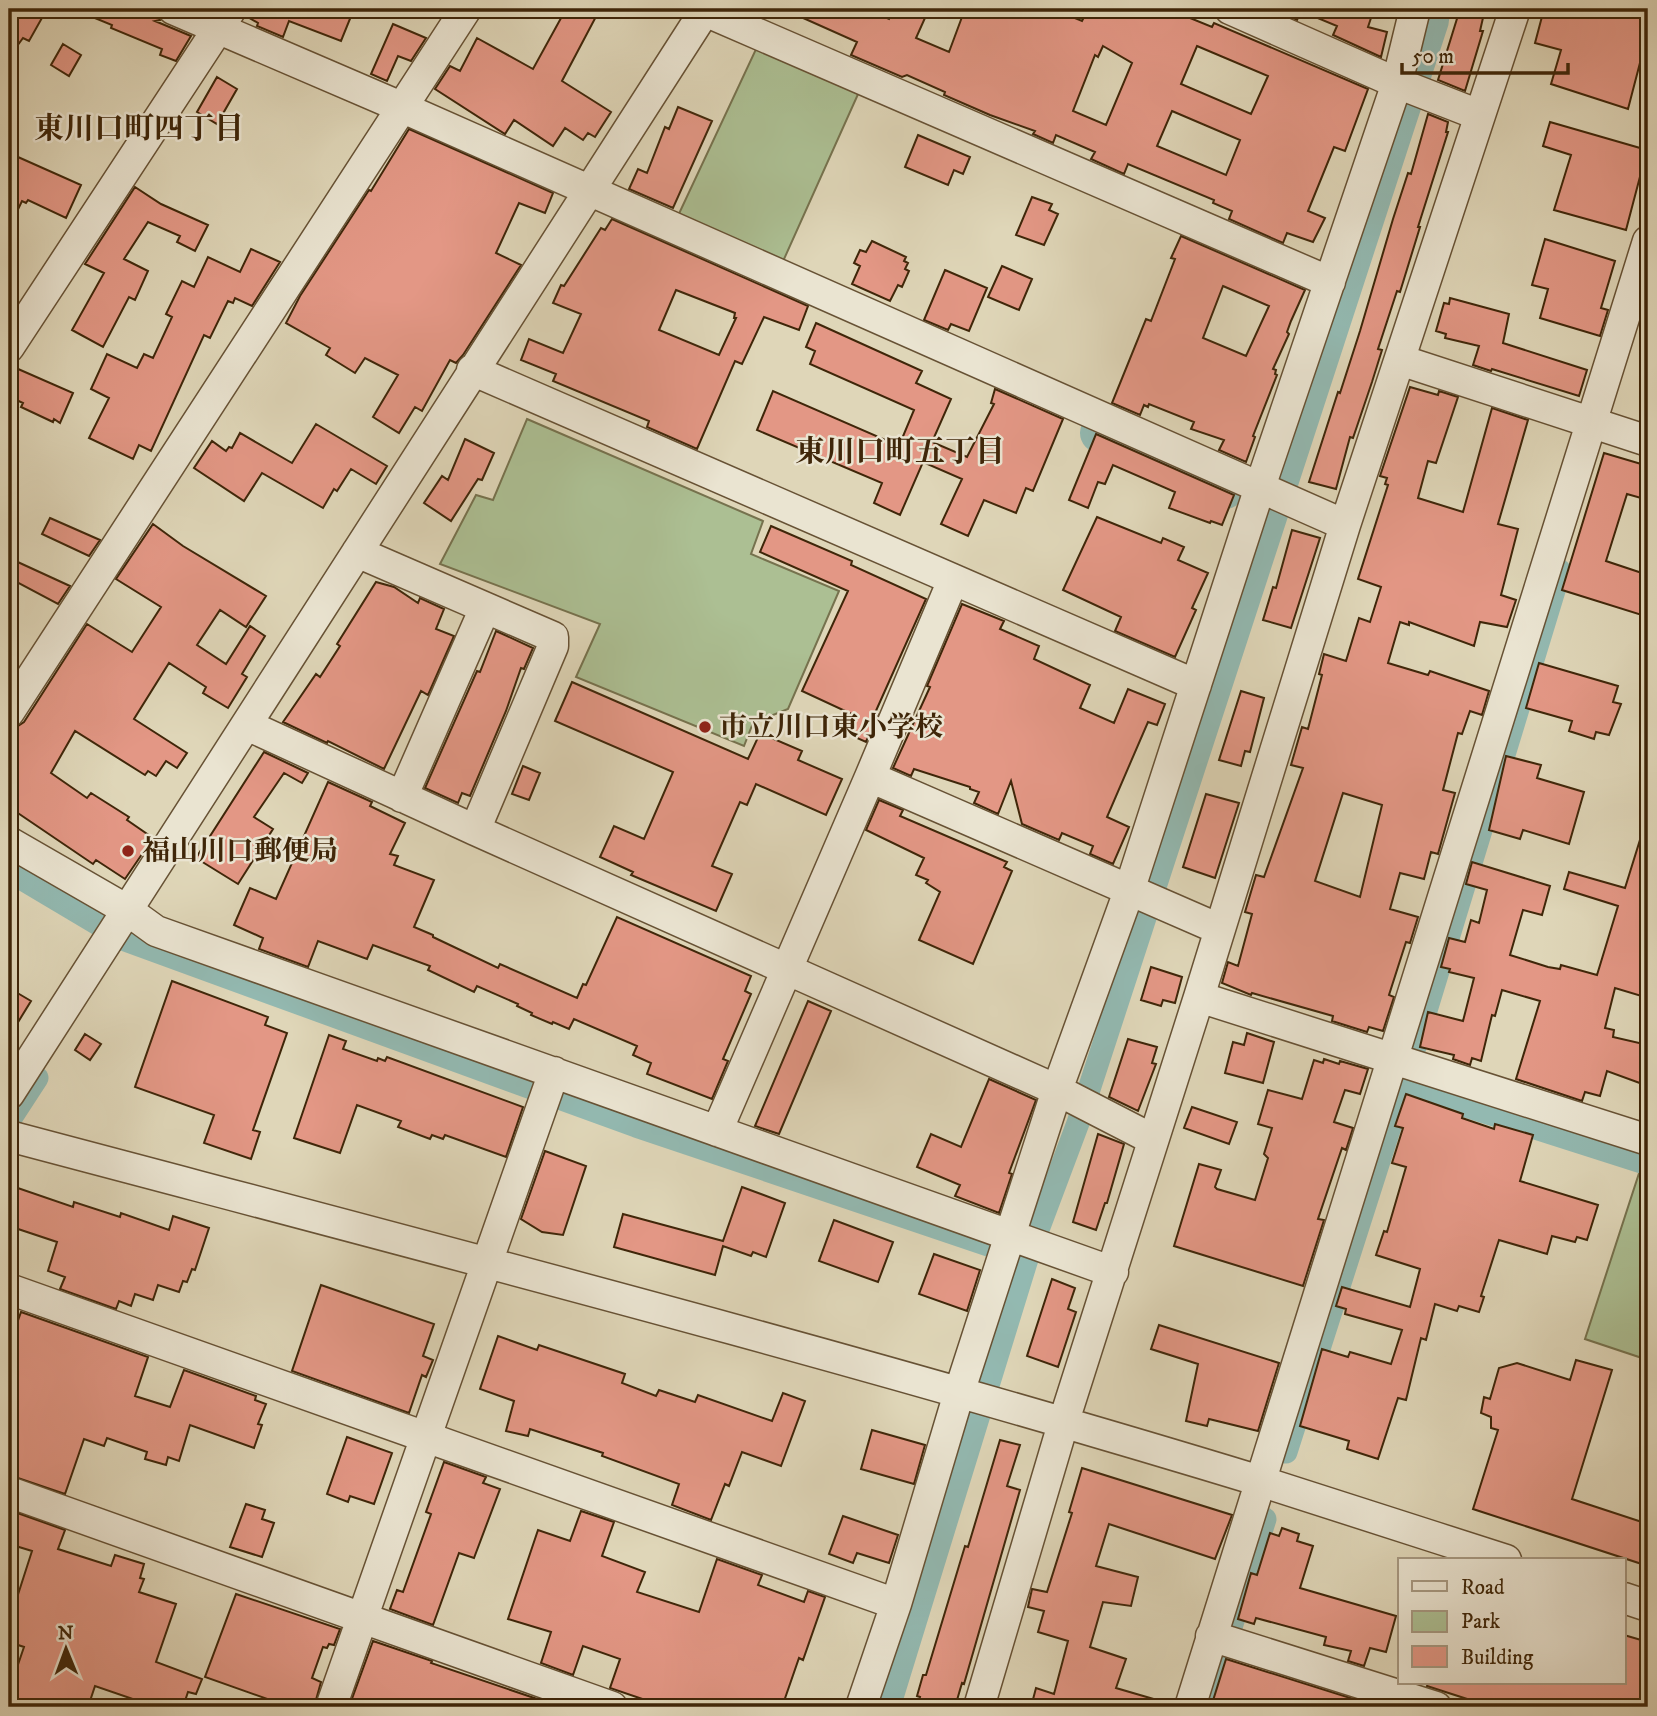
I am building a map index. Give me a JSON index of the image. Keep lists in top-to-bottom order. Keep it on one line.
{"districts":["東川口町四丁目","東川口町五丁目"],"places":["市立川口東小学校","福山川口郵便局"],"legend":["Road","Park","Building"],"scale_bar":"50 m","north":"top"}
